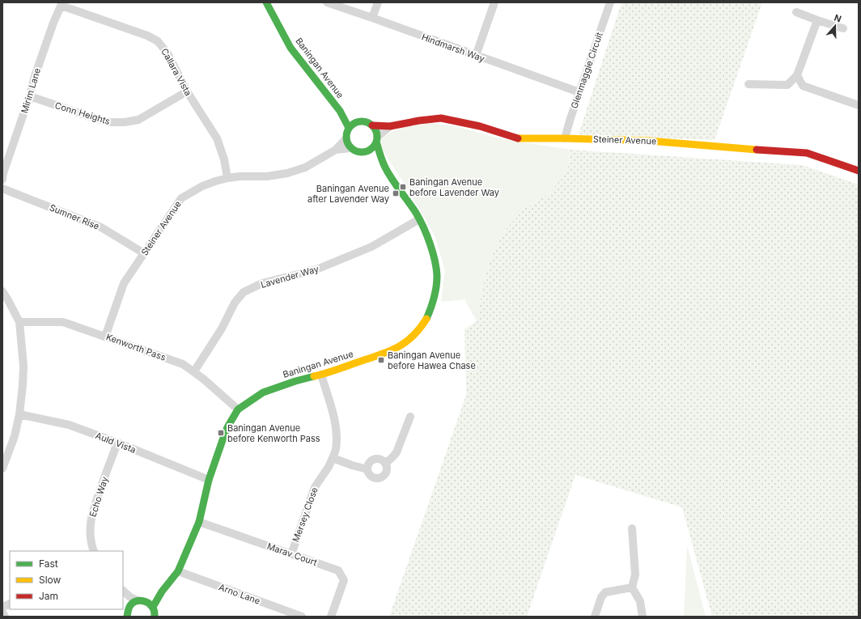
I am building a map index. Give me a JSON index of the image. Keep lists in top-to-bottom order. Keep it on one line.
{"streets":{"street":["Hindmarsh Way","Baningan Avenue","Glenmaggie Circuit","Callara Vista","Mirim Lane","Conn Heights","Steiner Avenue","Sumner Rise","Lavender Way","Kenworth Pass","Auld Vista","Echo Way","Mersey Close","Marav Court","Arno Lane"]},"crossings":[["Hindmarsh Way","Glenmaggie Circuit"],["Baningan Avenue","Steiner Avenue"],["Baningan Avenue","Lavender Way"],["Baningan Avenue","Kenworth Pass"],["Baningan Avenue","Auld Vista"],["Baningan Avenue","Mersey Close"],["Baningan Avenue","Marav Court"],["Baningan Avenue","Arno Lane"],["Glenmaggie Circuit","Steiner Avenue"],["Callara Vista","Mirim Lane"],["Callara Vista","Conn Heights"],["Callara Vista","Steiner Avenue"],["Mirim Lane","Conn Heights"],["Steiner Avenue","Sumner Rise"],["Steiner Avenue","Kenworth Pass"],["Lavender Way","Kenworth Pass"],["Auld Vista","Echo Way"],["Mersey Close","Marav Court"]],"places":{"transit":["Baningan Avenue before Lavender Way","Baningan Avenue after Lavender Way","Baningan Avenue before Hawea Chase","Baningan Avenue before Kenworth Pass"]},"legend":["Fast","Slow","Jam"],"north":"top"}
